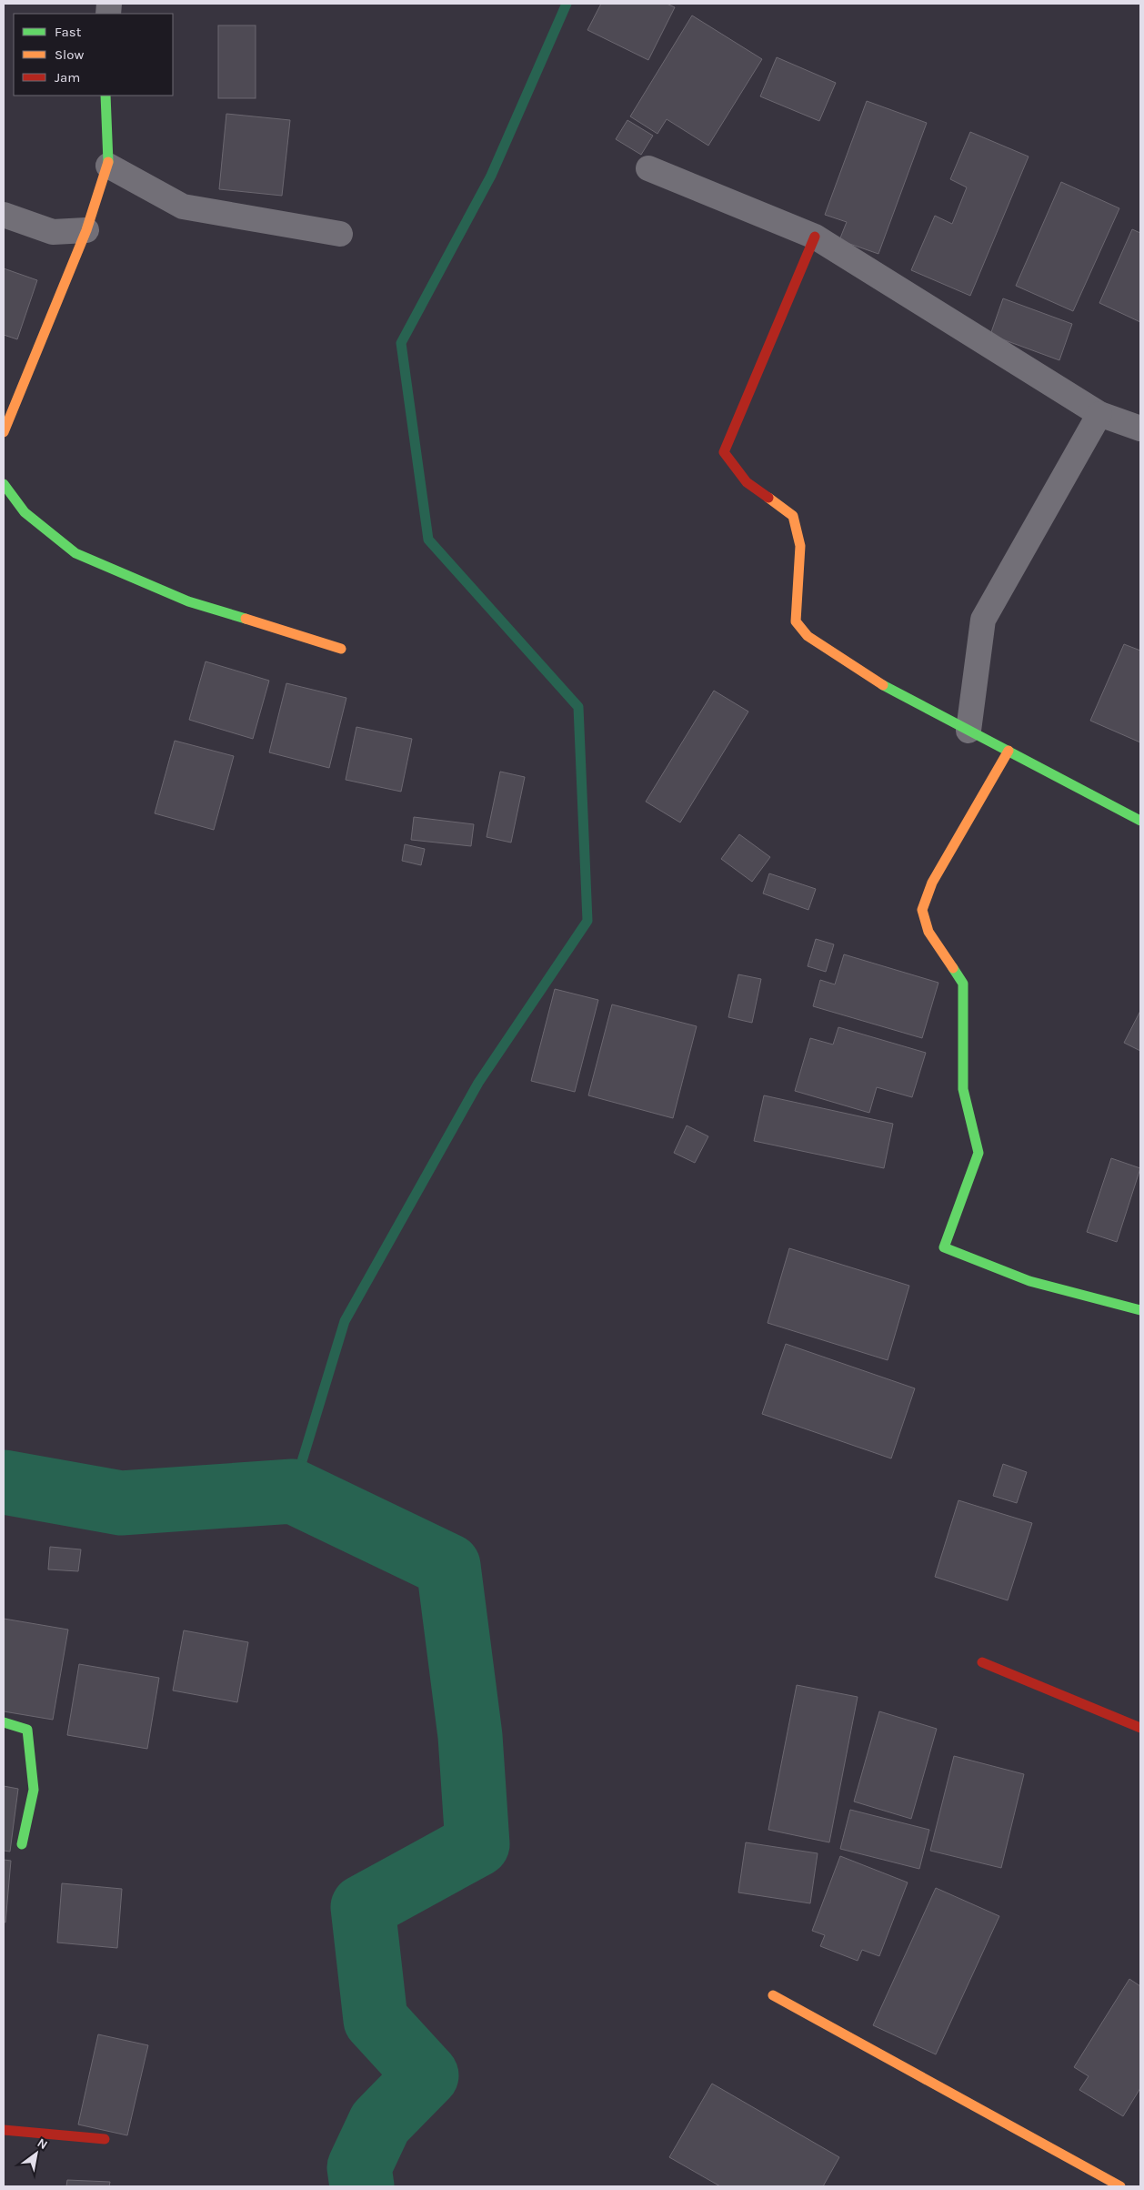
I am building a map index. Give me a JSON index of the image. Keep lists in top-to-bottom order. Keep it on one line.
{"legend":["Fast","Slow","Jam"],"north":"top right"}
